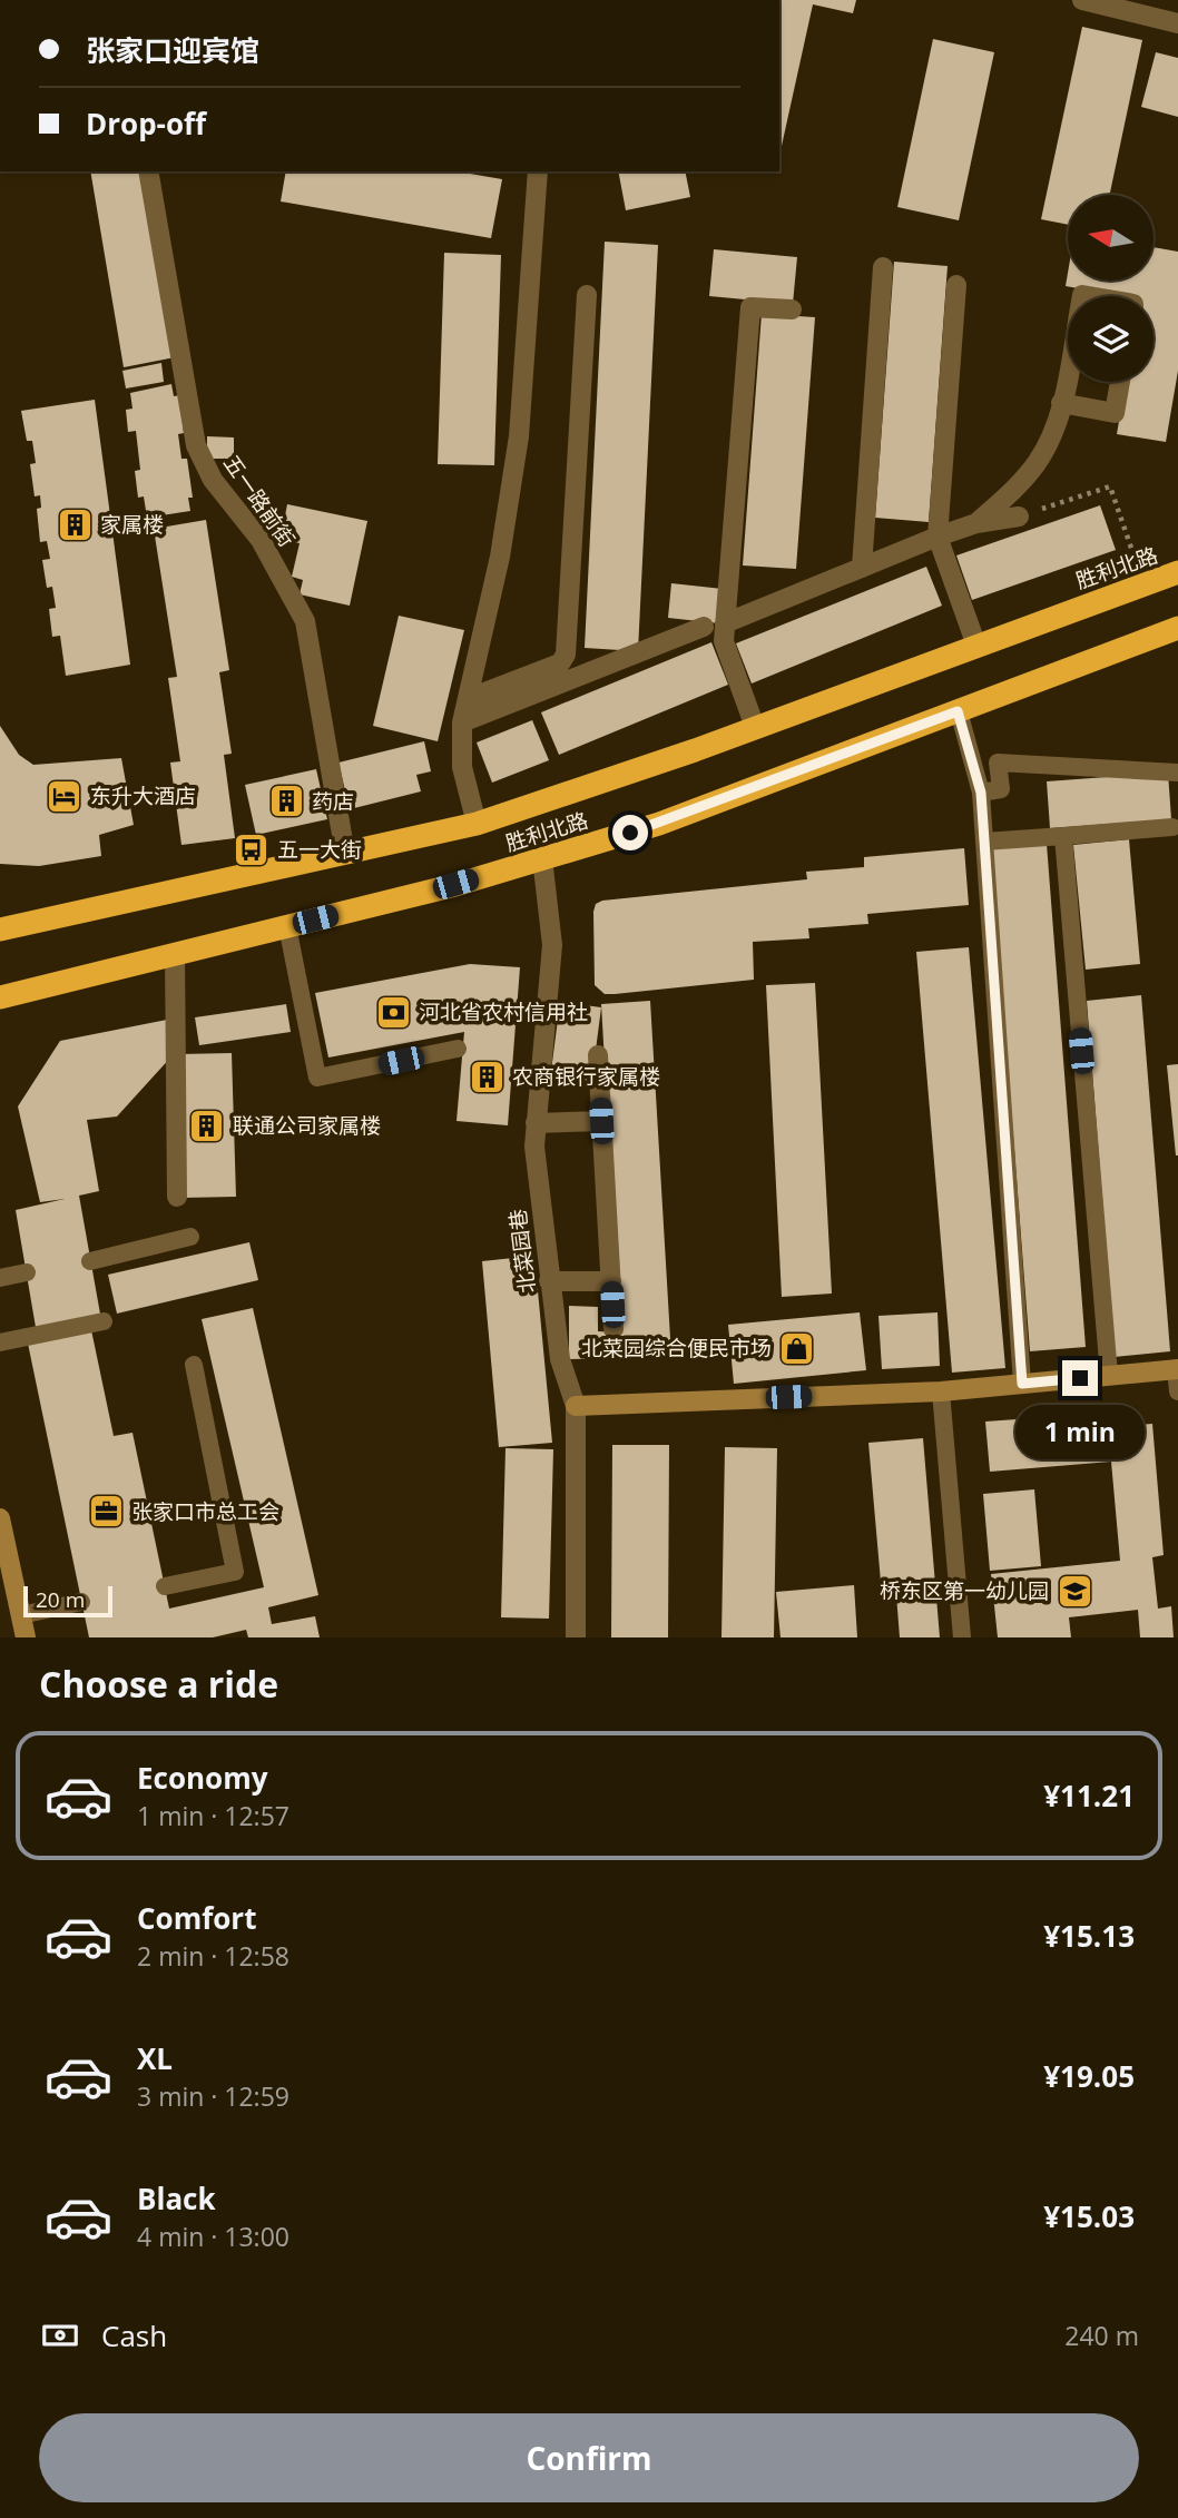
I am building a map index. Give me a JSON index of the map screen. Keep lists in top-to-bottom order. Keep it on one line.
{"streets":{"highway":["胜利北路"],"street":["五一路前街","北菜园巷"]},"crossings":[["五一路前街","胜利北路"],["胜利北路","北菜园巷"]],"places":{"building":["家属楼","药店","农商银行家属楼","联通公司家属楼"],"hotel":["东升大酒店"],"bus stop":["五一大街"],"bank":["河北省农村信用社"],"shop":["北菜园综合便民市场"],"office":["张家口市总工会"],"school or university":["桥东区第一幼儿园"]},"scale_bar":"20 m","north":"left","page":{"banner":["张家口迎宾馆","Drop-off"],"bubble":"1 min","scale":"20 m","heading":"Choose a ride","list":[{"name":"Economy","note":"1 min · 12:57","value":"¥11.21"},{"name":"Comfort","note":"2 min · 12:58","value":"¥15.13"},{"name":"XL","note":"3 min · 12:59","value":"¥19.05"},{"name":"Black","note":"4 min · 13:00","value":"¥15.03"}],"pay":["Cash","240 m"],"buttons":"Confirm"}}
